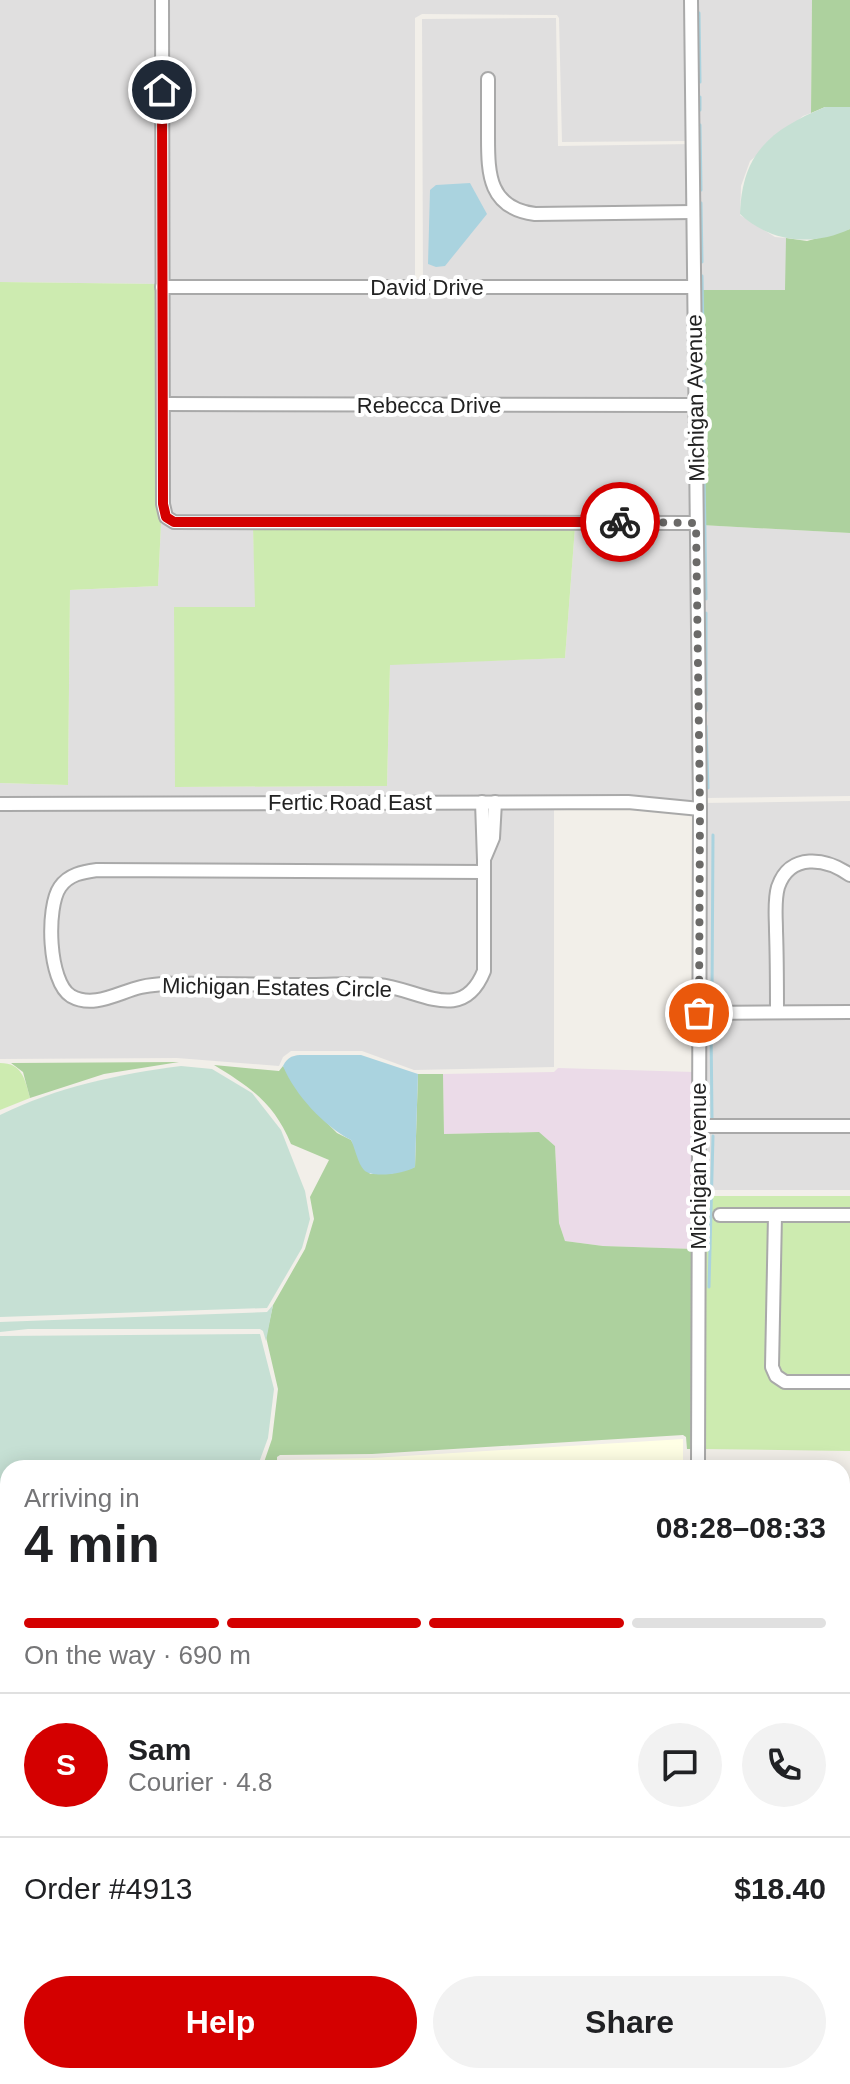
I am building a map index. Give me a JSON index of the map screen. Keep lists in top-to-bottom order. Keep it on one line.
{"streets":{"street":["David Drive","Michigan Avenue","Rebecca Drive","Fertic Road East","Michigan Estates Circle"]},"crossings":[["David Drive","Michigan Avenue"],["Michigan Avenue","Rebecca Drive"],["Michigan Avenue","Fertic Road East"],["Fertic Road East","Michigan Estates Circle"]],"page":{"heading":["4 min","Arriving in","08:28–08:33"],"panel":["Sam","Courier · 4.8","Order #4913","$18.40"],"bar":"On the way · 690 m","round":"S","buttons":["Help","Share"]}}
